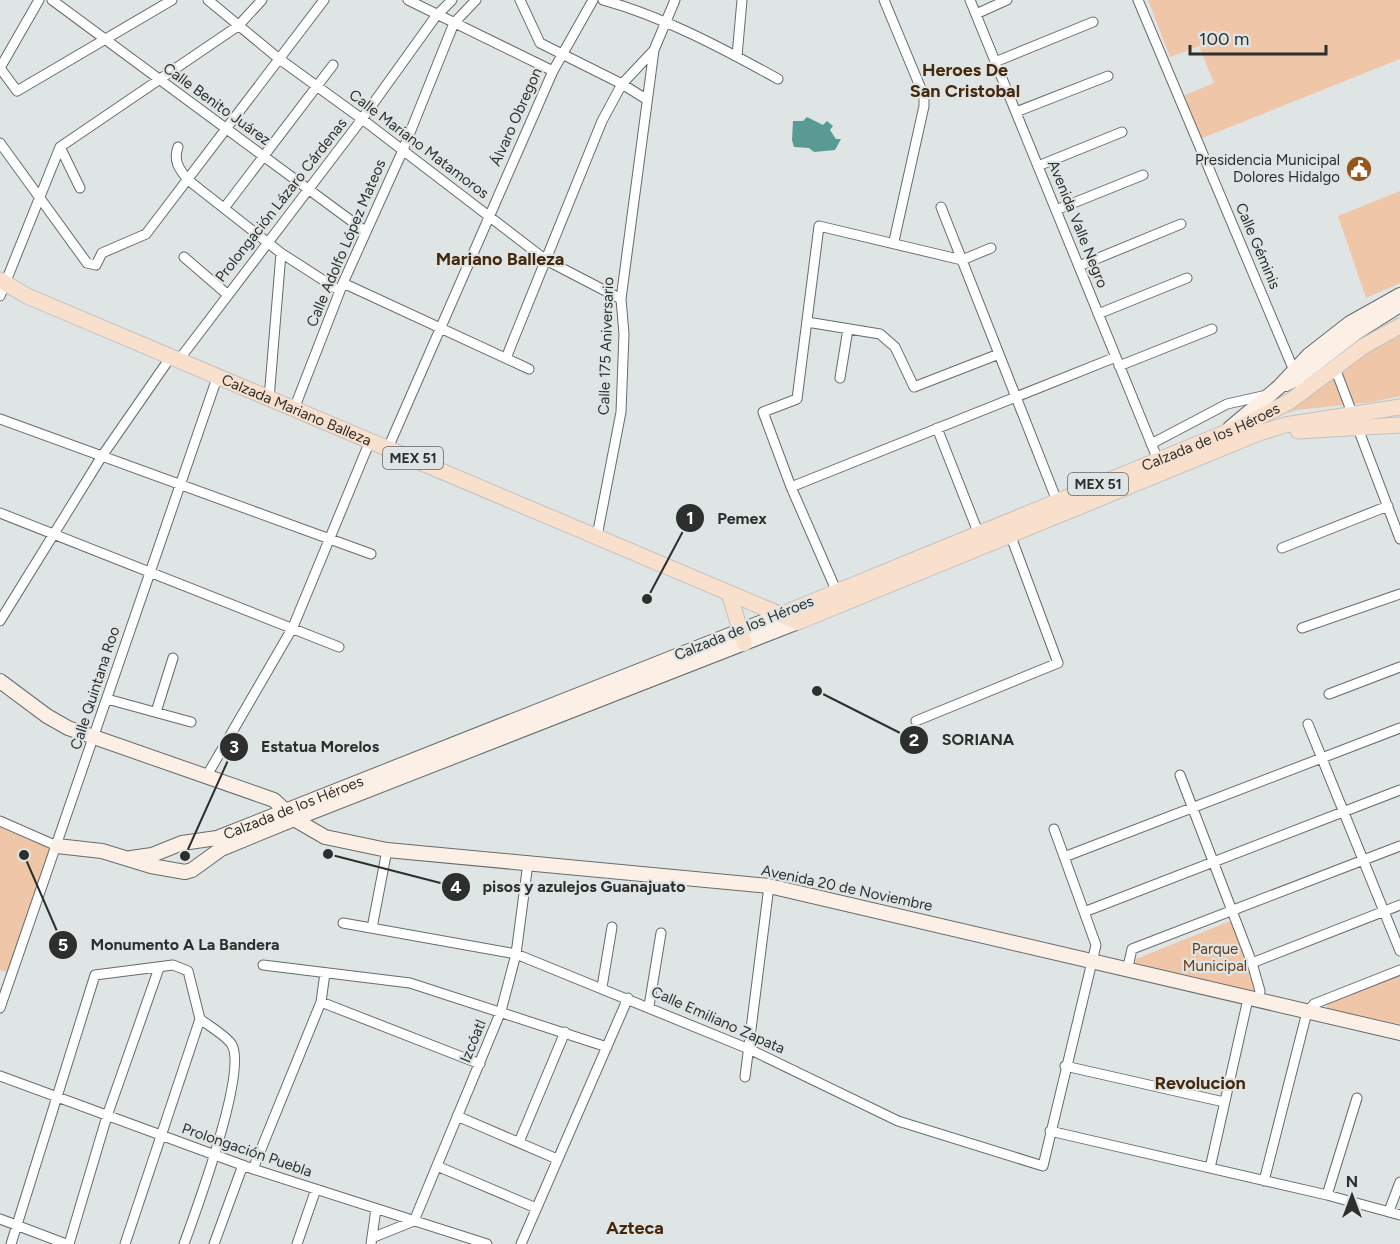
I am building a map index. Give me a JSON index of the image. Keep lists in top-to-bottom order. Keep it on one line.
{"streets":{"main road":["Calzada Mariano Balleza","Calzada de los Héroes","MEX 51"],"street":["Calle Benito Juárez","Álvaro Obregon","Calle Mariano Matamoros","Prolongación Lázaro Cárdenas","Avenida Valle Negro","Calle Adolfo López Mateos","Calle Géminis","Calle 175 Aniversario","Calle Quintana Roo","Avenida 20 de Noviembre","Calle Emiliano Zapata","Izcóatl","Prolongación Puebla"]},"crossings":[["Calle Benito Juárez","Prolongación Lázaro Cárdenas"],["Calle Benito Juárez","Calle Adolfo López Mateos"],["Álvaro Obregon","Calle Mariano Matamoros"],["Álvaro Obregon","Calzada Mariano Balleza"],["Calle Mariano Matamoros","Prolongación Lázaro Cárdenas"],["Calle Mariano Matamoros","Calle Adolfo López Mateos"],["Calle Mariano Matamoros","Calle 175 Aniversario"],["Prolongación Lázaro Cárdenas","Calzada Mariano Balleza"],["Avenida Valle Negro","Calzada de los Héroes"],["Calle Adolfo López Mateos","Calzada Mariano Balleza"],["Calle Géminis","Calzada de los Héroes"],["Calle 175 Aniversario","Calzada Mariano Balleza"],["Calzada Mariano Balleza","Calzada de los Héroes"],["Calzada Mariano Balleza","Calle Quintana Roo"],["Calzada de los Héroes","Avenida 20 de Noviembre"],["Calle Quintana Roo","Avenida 20 de Noviembre"],["Avenida 20 de Noviembre","Izcóatl"],["Calle Emiliano Zapata","Izcóatl"],["Izcóatl","Prolongación Puebla"]],"districts":["Heroes De San Cristobal","Mariano Balleza","Revolucion","Azteca"],"parks":["Parque Municipal"],"places":{"public building":["Presidencia Municipal Dolores Hidalgo"],"other":["Pemex","SORIANA","pisos y azulejos Guanajuato","Monumento A La Bandera","Estatua Morelos"]},"scale_bar":"100 m","north":"top"}
